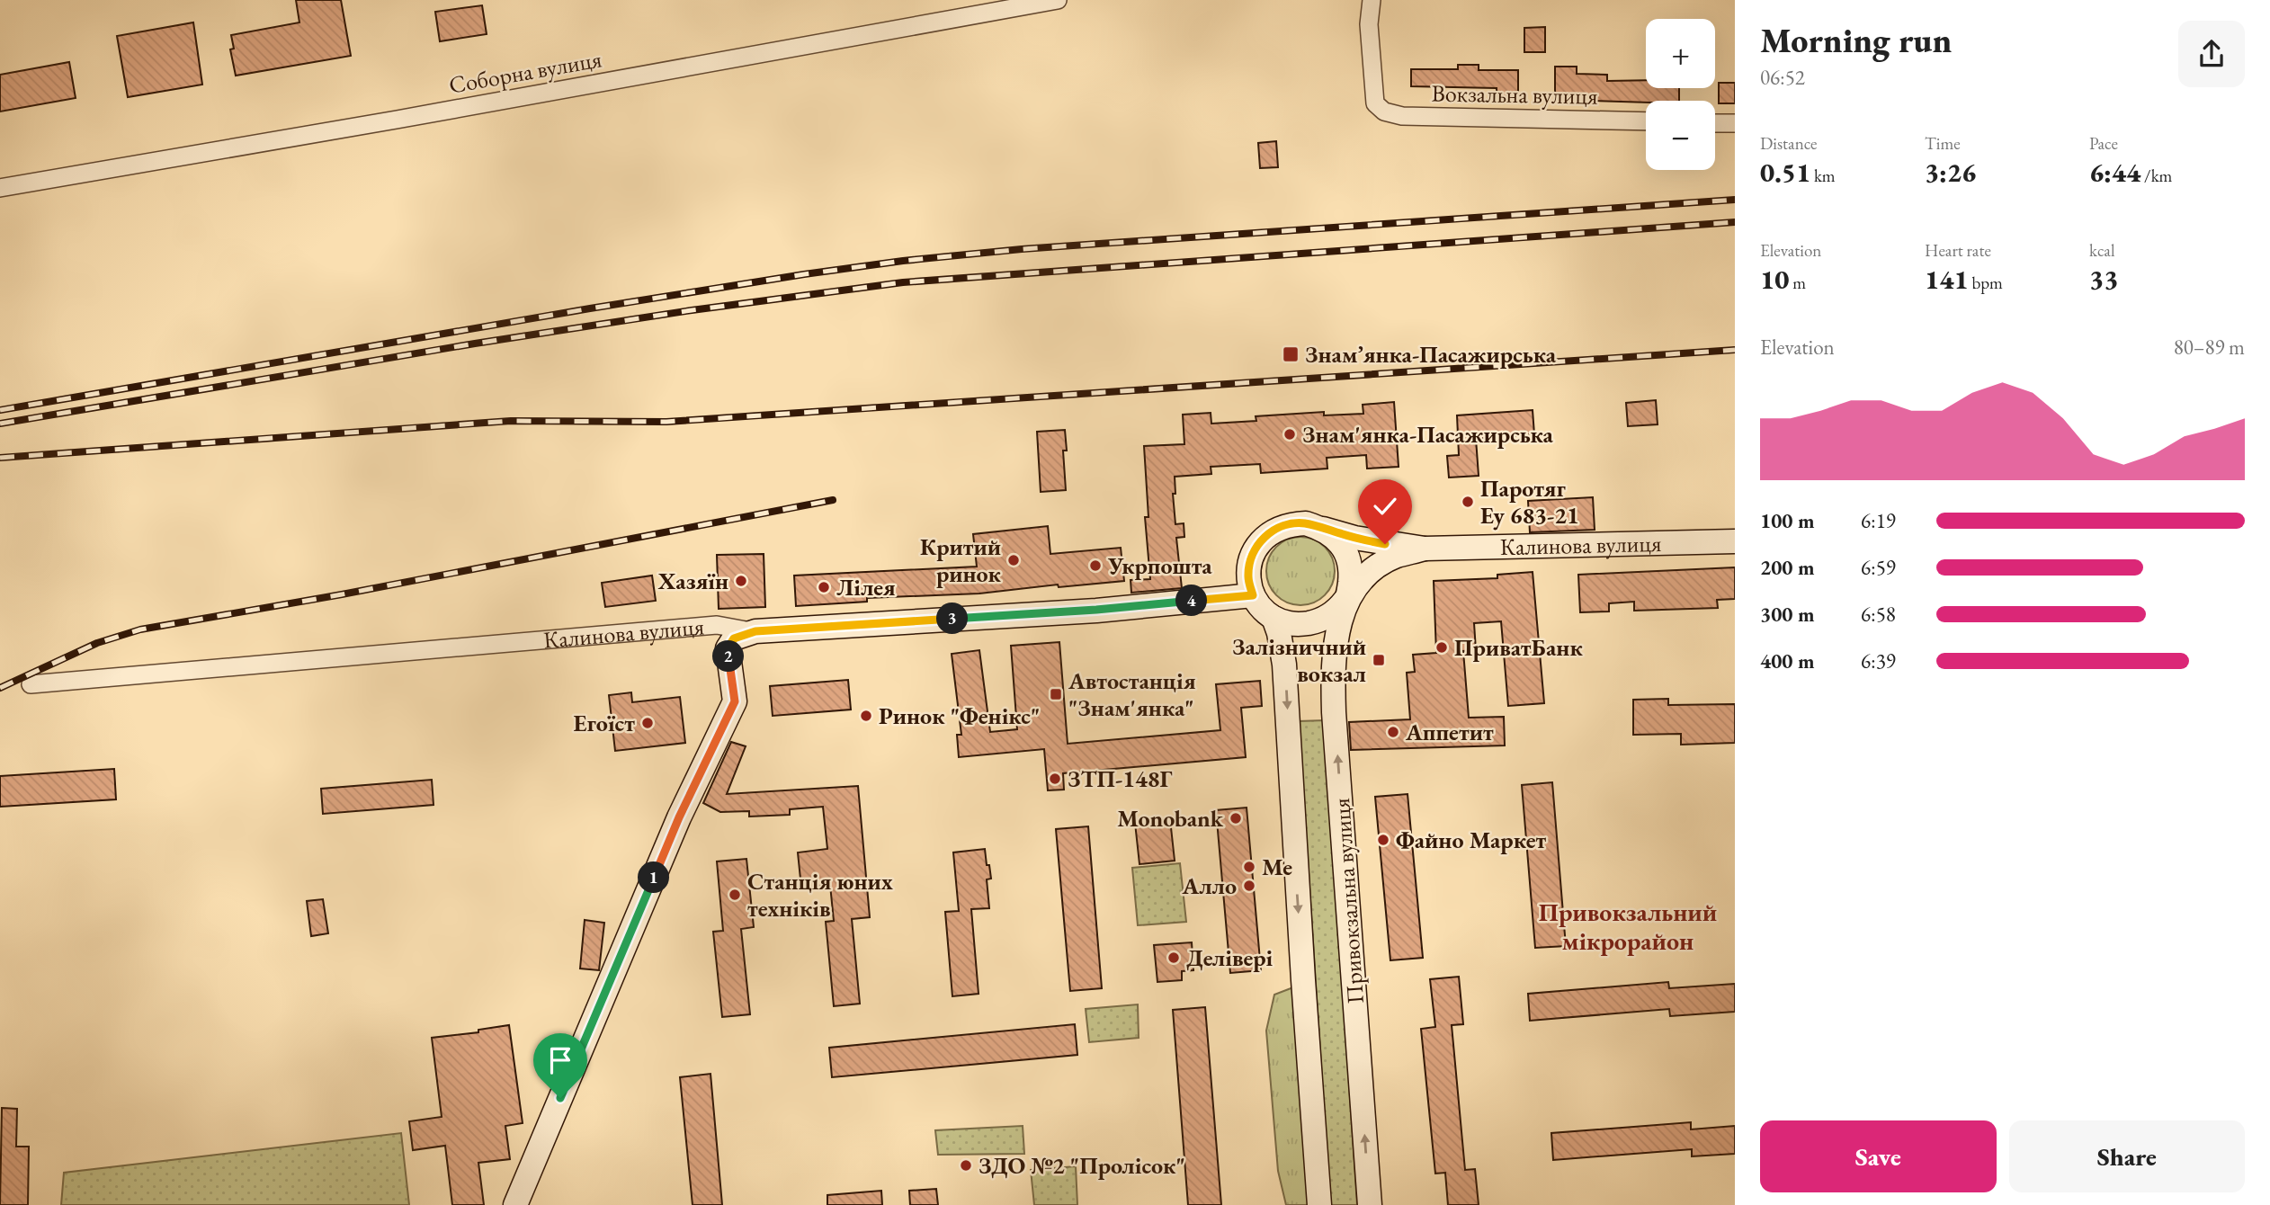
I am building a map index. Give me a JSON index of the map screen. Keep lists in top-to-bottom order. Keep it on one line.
{"streets":{"street":["Соборна вулиця","Вокзальна вулиця","Калинова вулиця","Привокзальна вулиця"]},"crossings":[["Калинова вулиця","Привокзальна вулиця"]],"districts":["Привокзальний мікрорайон"],"places":{"transit":["Знам’янка-Пасажирська","Залізничний вокзал","Автостанція \"Знам'янка\""],"other":["Знам'янка-Пасажирська","Паротяг Еу 683-21","Критий ринок","Укрпошта","Хазяїн","Лілея","ПриватБанк","Ринок \"Фенікс\"","Егоїст","Аппетит","ЗТП-148Г","Monobank","Файно Маркет","Me","Алло","Станція юних техніків","Делівері","ЗДО №2 \"Пролісок\""]},"page":{"heading":["Morning run","06:52"],"map_buttons":["+","−"],"stats":[["Distance","0.51 km"],["Time","3:26"],["Pace","6:44 /km"],["Elevation","10 m"],["Heart rate","141 bpm"],["kcal","33"]],"chart":["Elevation","80–89 m"],"list":[{"name":"100 m","note":"6:19"},{"name":"200 m","note":"6:59"},{"name":"300 m","note":"6:58"},{"name":"400 m","note":"6:39"}],"pins":["4","3","2","1"],"buttons":["Save","Share"]}}
